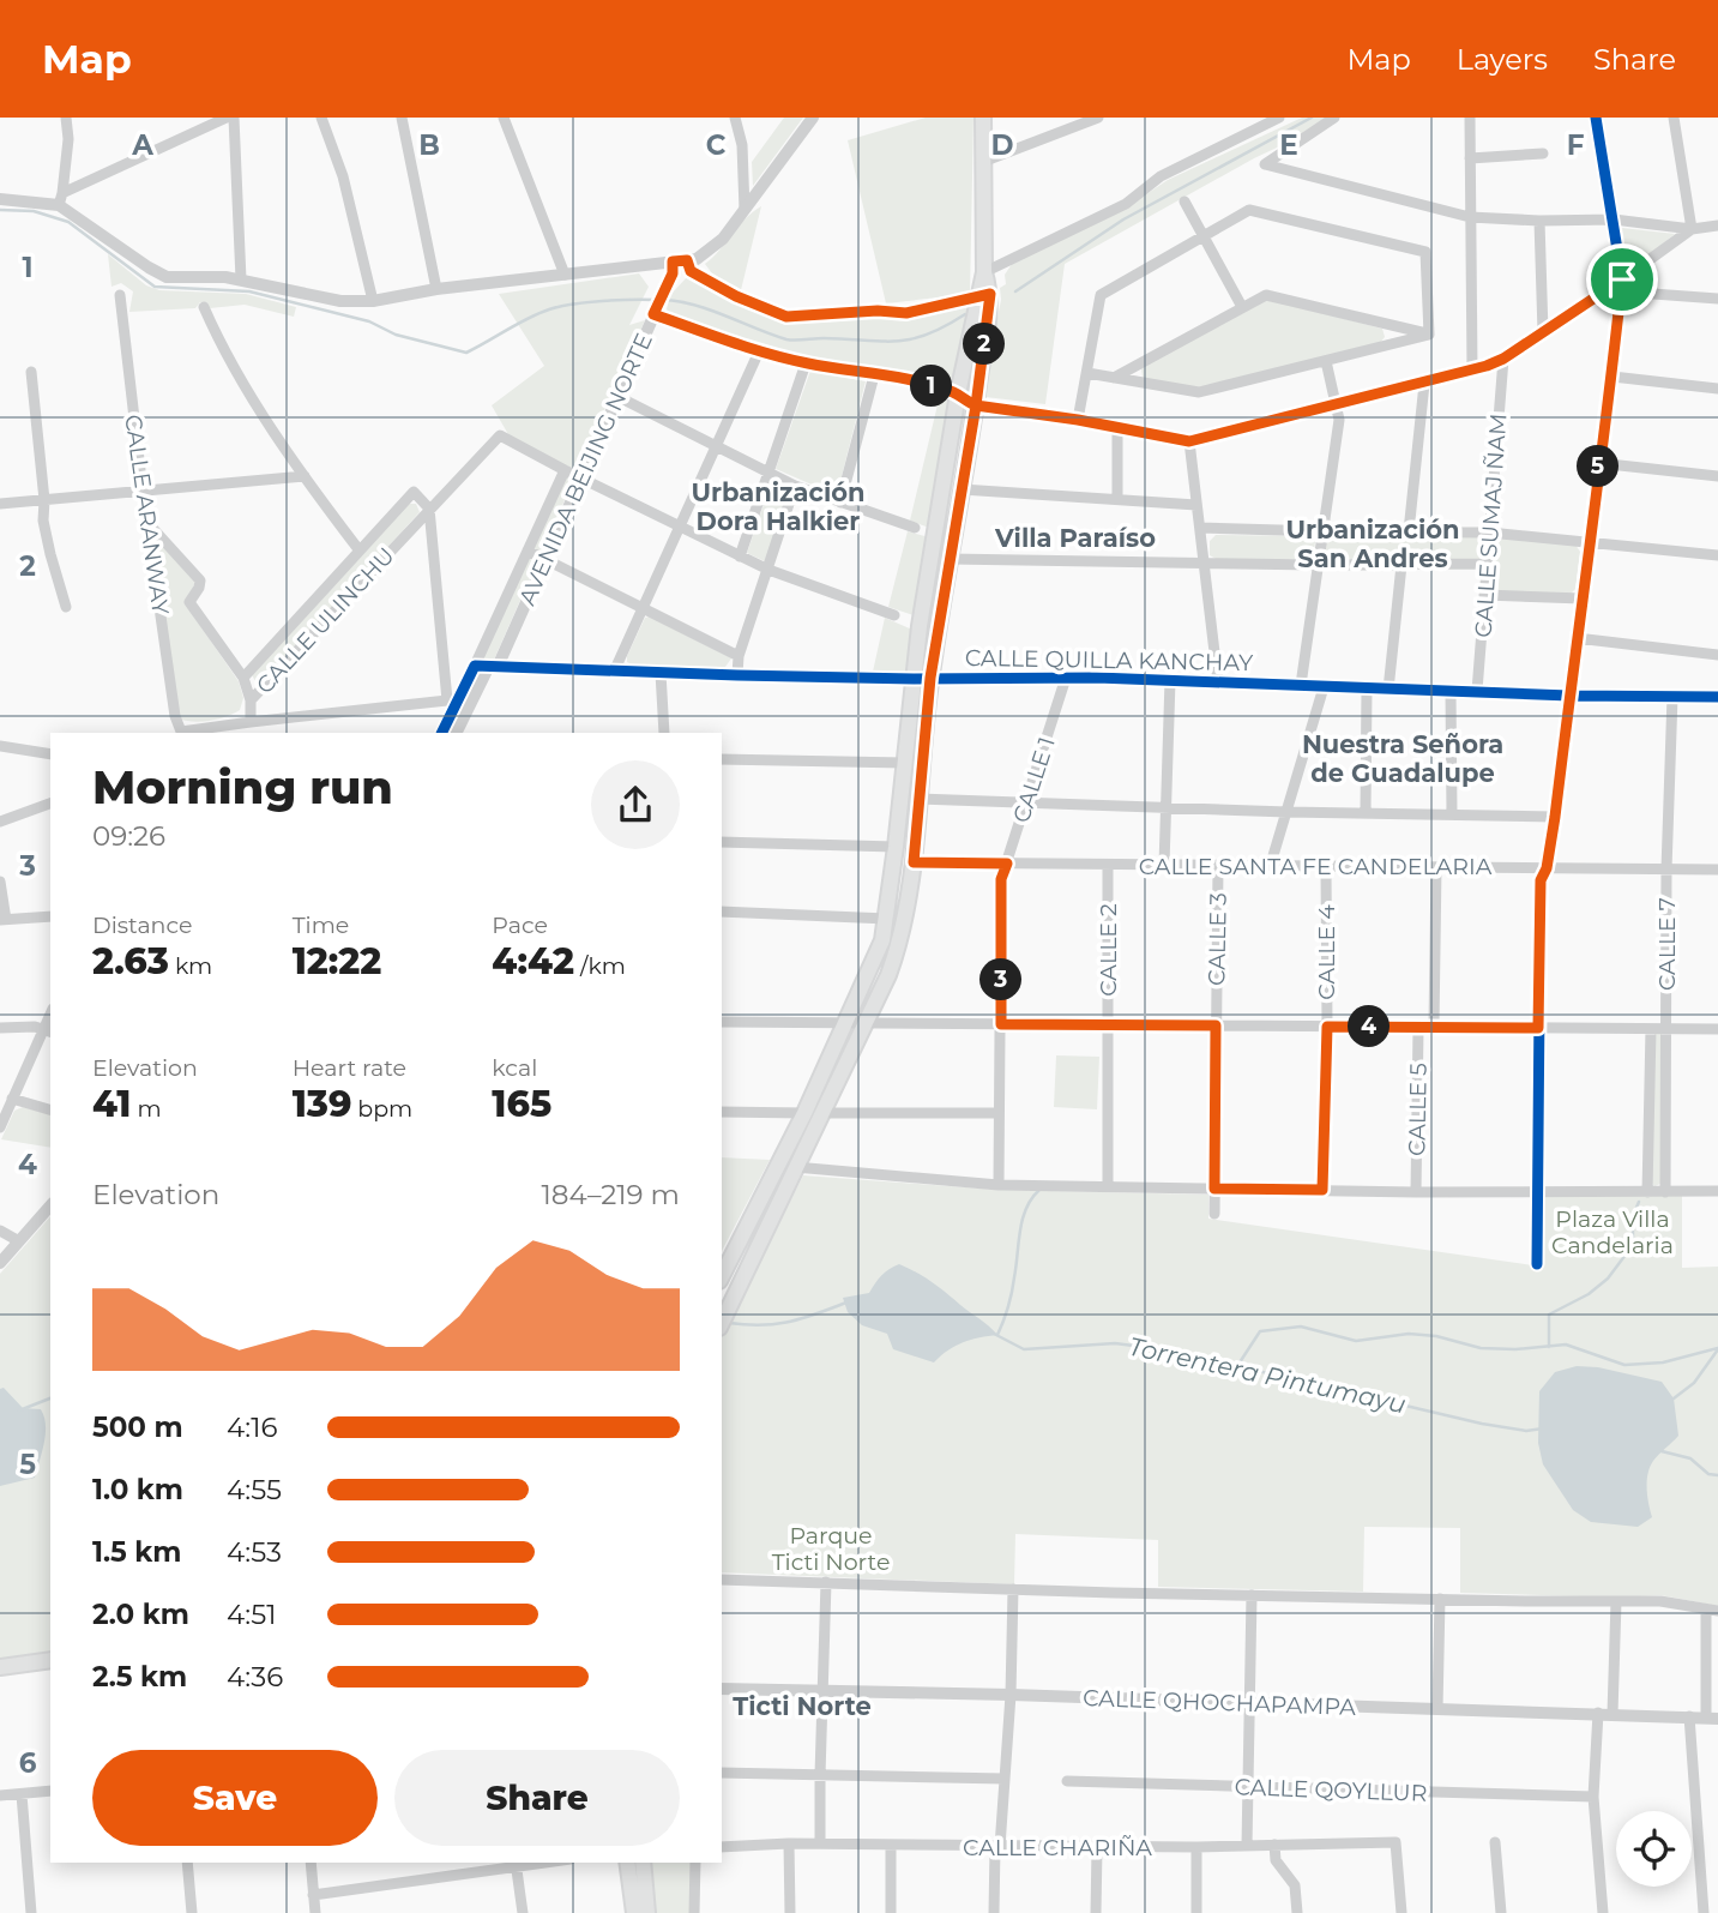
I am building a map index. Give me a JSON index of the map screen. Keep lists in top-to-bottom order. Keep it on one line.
{"streets":{"street":["AVENIDA BEIJING NORTE","CALLE ARANWAY","CALLE SUMAJ ÑAM","CALLE ULINCHU","CALLE QUILLA KANCHAY","CALLE 1","CALLE SANTA FE CANDELARIA","CALLE 3","CALLE 7","CALLE 2","CALLE 4","CALLE 5","CALLE QHOCHAPAMPA","CALLE QOYLLUR","CALLE CHARIÑA"]},"crossings":[["AVENIDA BEIJING NORTE","CALLE ULINCHU"],["AVENIDA BEIJING NORTE","CALLE QUILLA KANCHAY"],["CALLE ARANWAY","CALLE ULINCHU"],["CALLE SUMAJ ÑAM","CALLE QUILLA KANCHAY"],["CALLE QUILLA KANCHAY","CALLE 1"],["CALLE QUILLA KANCHAY","CALLE 7"],["CALLE 1","CALLE SANTA FE CANDELARIA"],["CALLE SANTA FE CANDELARIA","CALLE 3"],["CALLE SANTA FE CANDELARIA","CALLE 7"],["CALLE SANTA FE CANDELARIA","CALLE 2"],["CALLE SANTA FE CANDELARIA","CALLE 4"]],"districts":["Urbanización Dora Halkier","Urbanización San Andres","Villa Paraíso","Nuestra Señora de Guadalupe","Ticti Norte"],"water":["Torrentera Pintumayu"],"parks":["Plaza Villa Candelaria","Parque Ticti Norte"],"page":{"header":"Map","nav":["Map","Layers","Share"],"pins":["2","1","5","3","4"],"heading":["Morning run","09:26"],"stats":[["Distance","2.63 km"],["Time","12:22"],["Pace","4:42 /km"],["Elevation","41 m"],["Heart rate","139 bpm"],["kcal","165"]],"chart":["Elevation","184–219 m"],"list":[{"name":"500 m","note":"4:16"},{"name":"1.0 km","note":"4:55"},{"name":"1.5 km","note":"4:53"},{"name":"2.0 km","note":"4:51"},{"name":"2.5 km","note":"4:36"}],"buttons":["Save","Share"]},"grid":{"columns":["A","B","C","D","E","F"],"rows":["1","2","3","4","5","6"]}}
